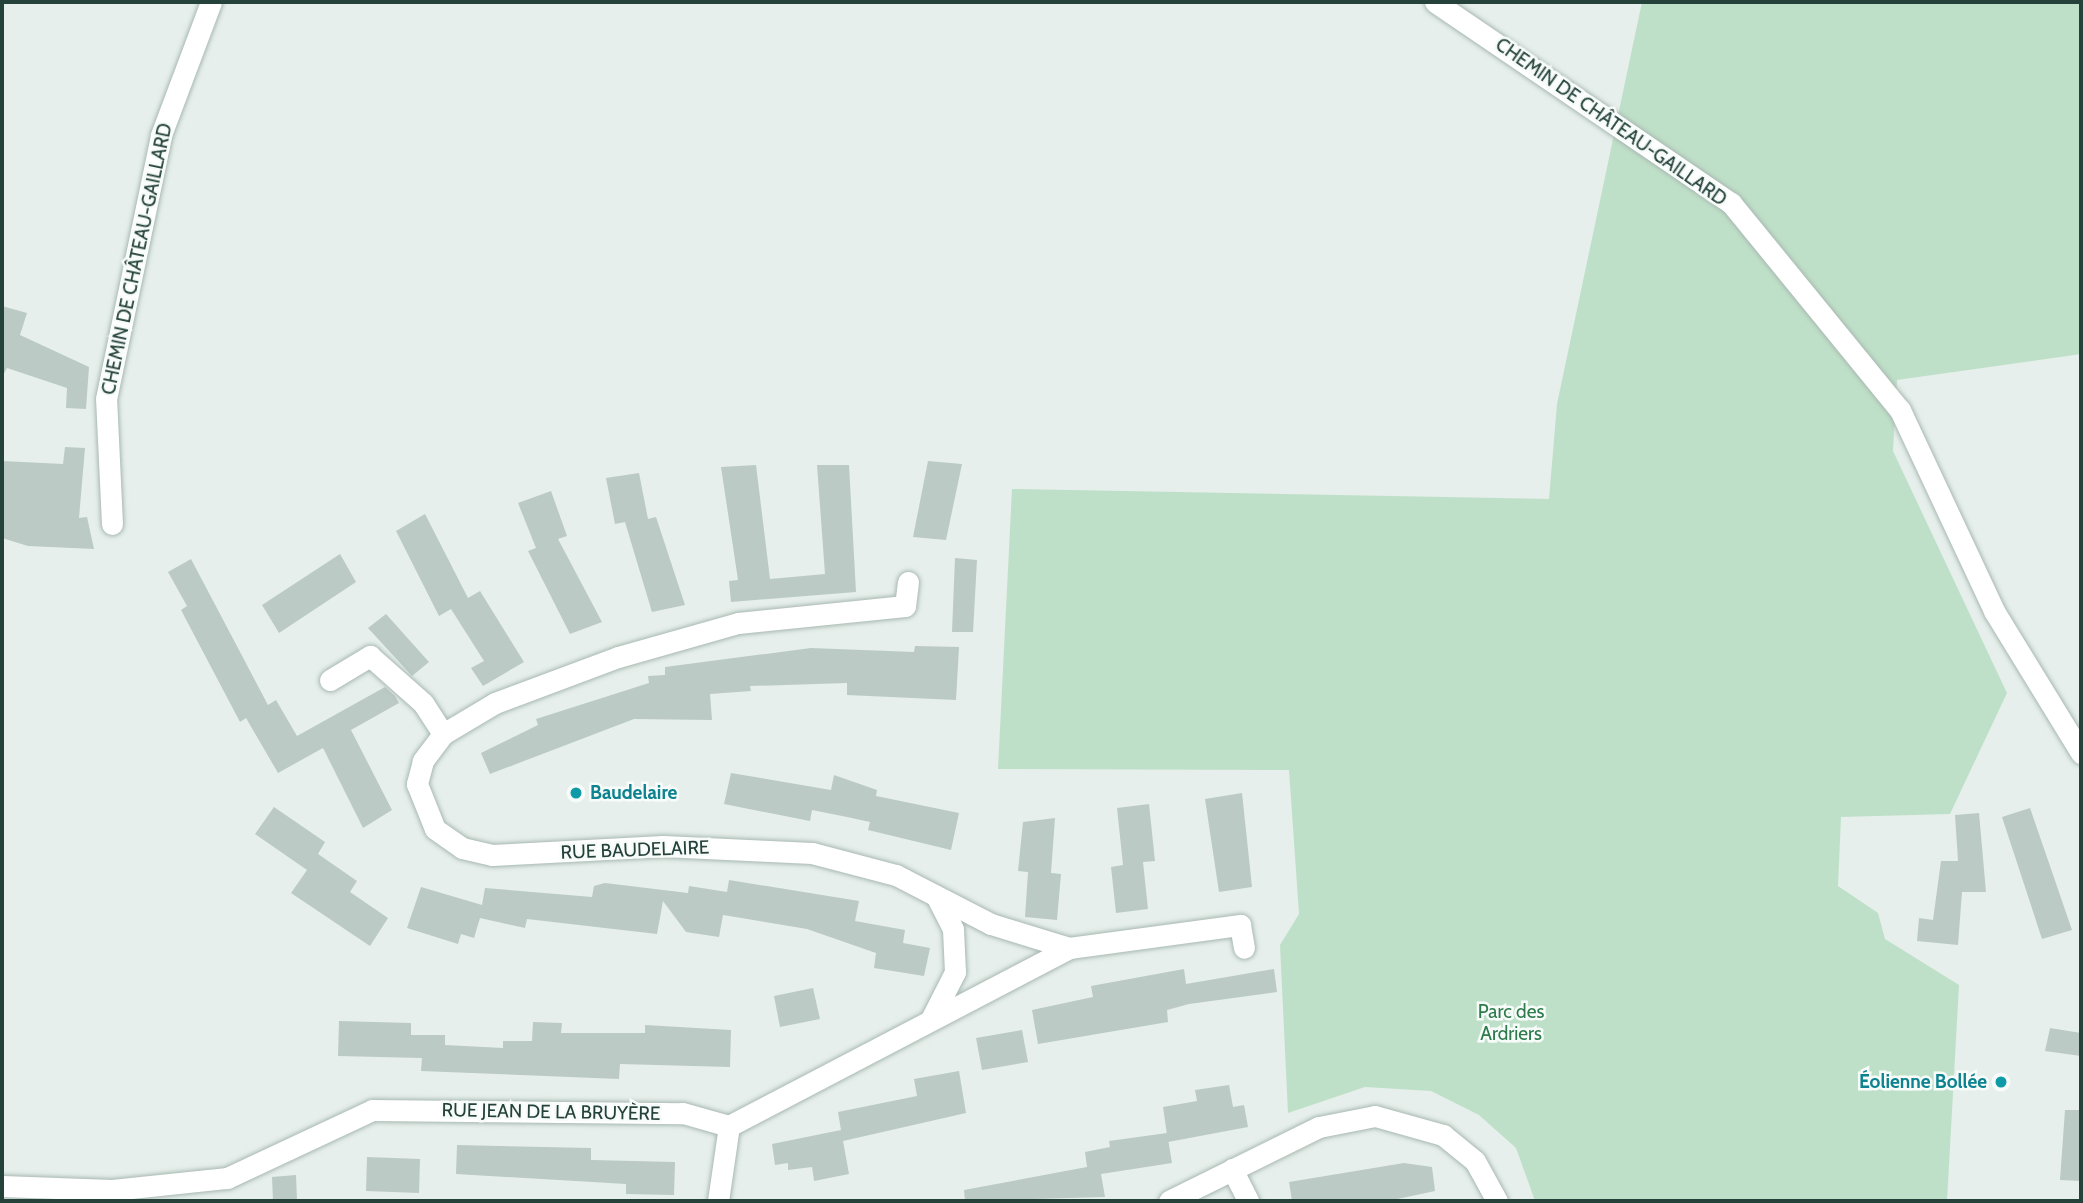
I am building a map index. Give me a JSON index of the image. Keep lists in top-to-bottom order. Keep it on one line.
{"streets":{"street":["CHEMIN DE CHÂTEAU-GAILLARD","RUE BAUDELAIRE","RUE JEAN DE LA BRUYÈRE"]},"crossings":[["RUE BAUDELAIRE","RUE JEAN DE LA BRUYÈRE"]],"parks":["Parc des Ardriers"],"places":["Baudelaire","Éolienne Bollée"]}
